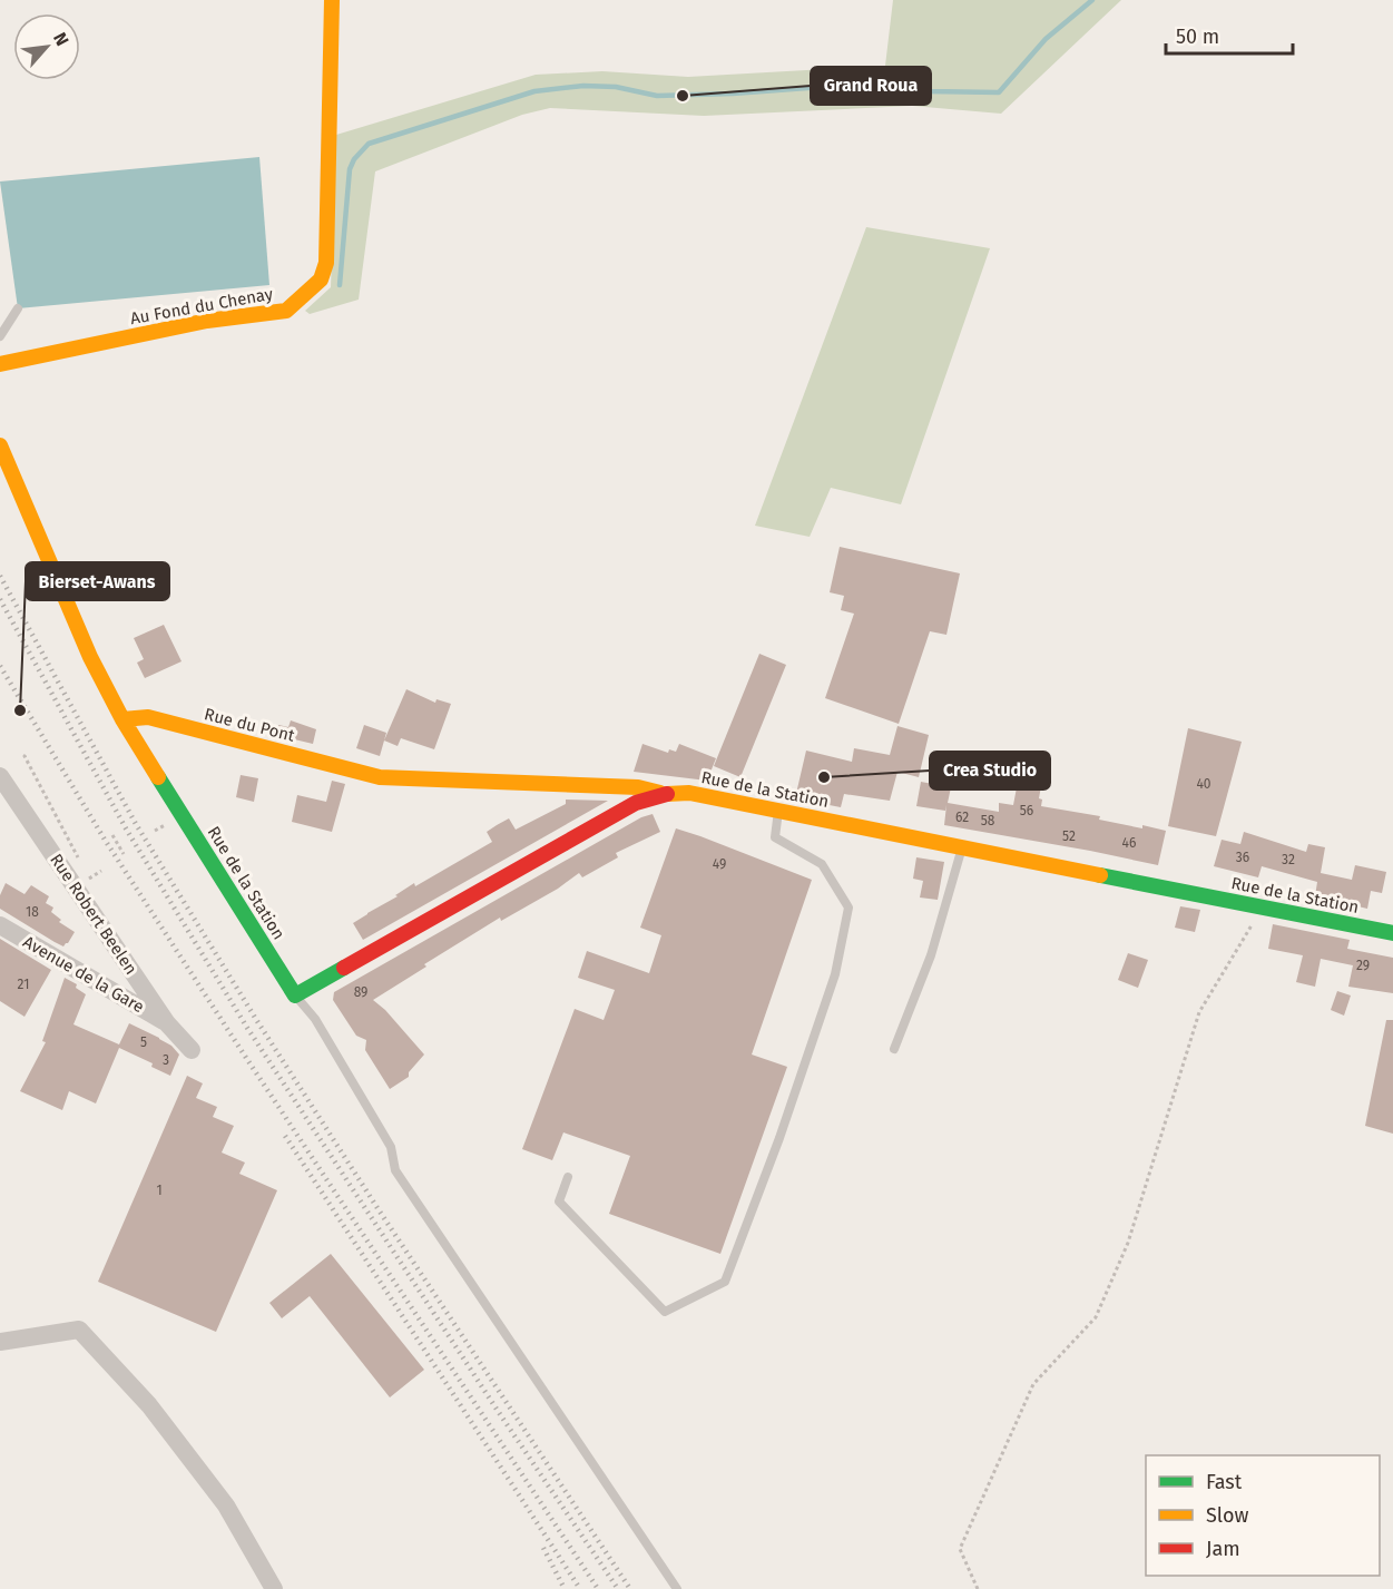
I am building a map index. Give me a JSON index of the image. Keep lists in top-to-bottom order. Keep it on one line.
{"streets":{"street":["Au Fond du Chenay","Rue du Pont","Rue de la Station","Rue Robert Beelen","Avenue de la Gare"]},"crossings":[["Rue du Pont","Rue de la Station"],["Rue Robert Beelen","Avenue de la Gare"]],"places":["Grand Roua","Bierset-Awans","Crea Studio"],"house_numbers":["40","56","62","58","52","46","36","32","49","18","29","21","89","5","3","1"],"legend":["Fast","Slow","Jam"],"scale_bar":"50 m","north":"top right"}
